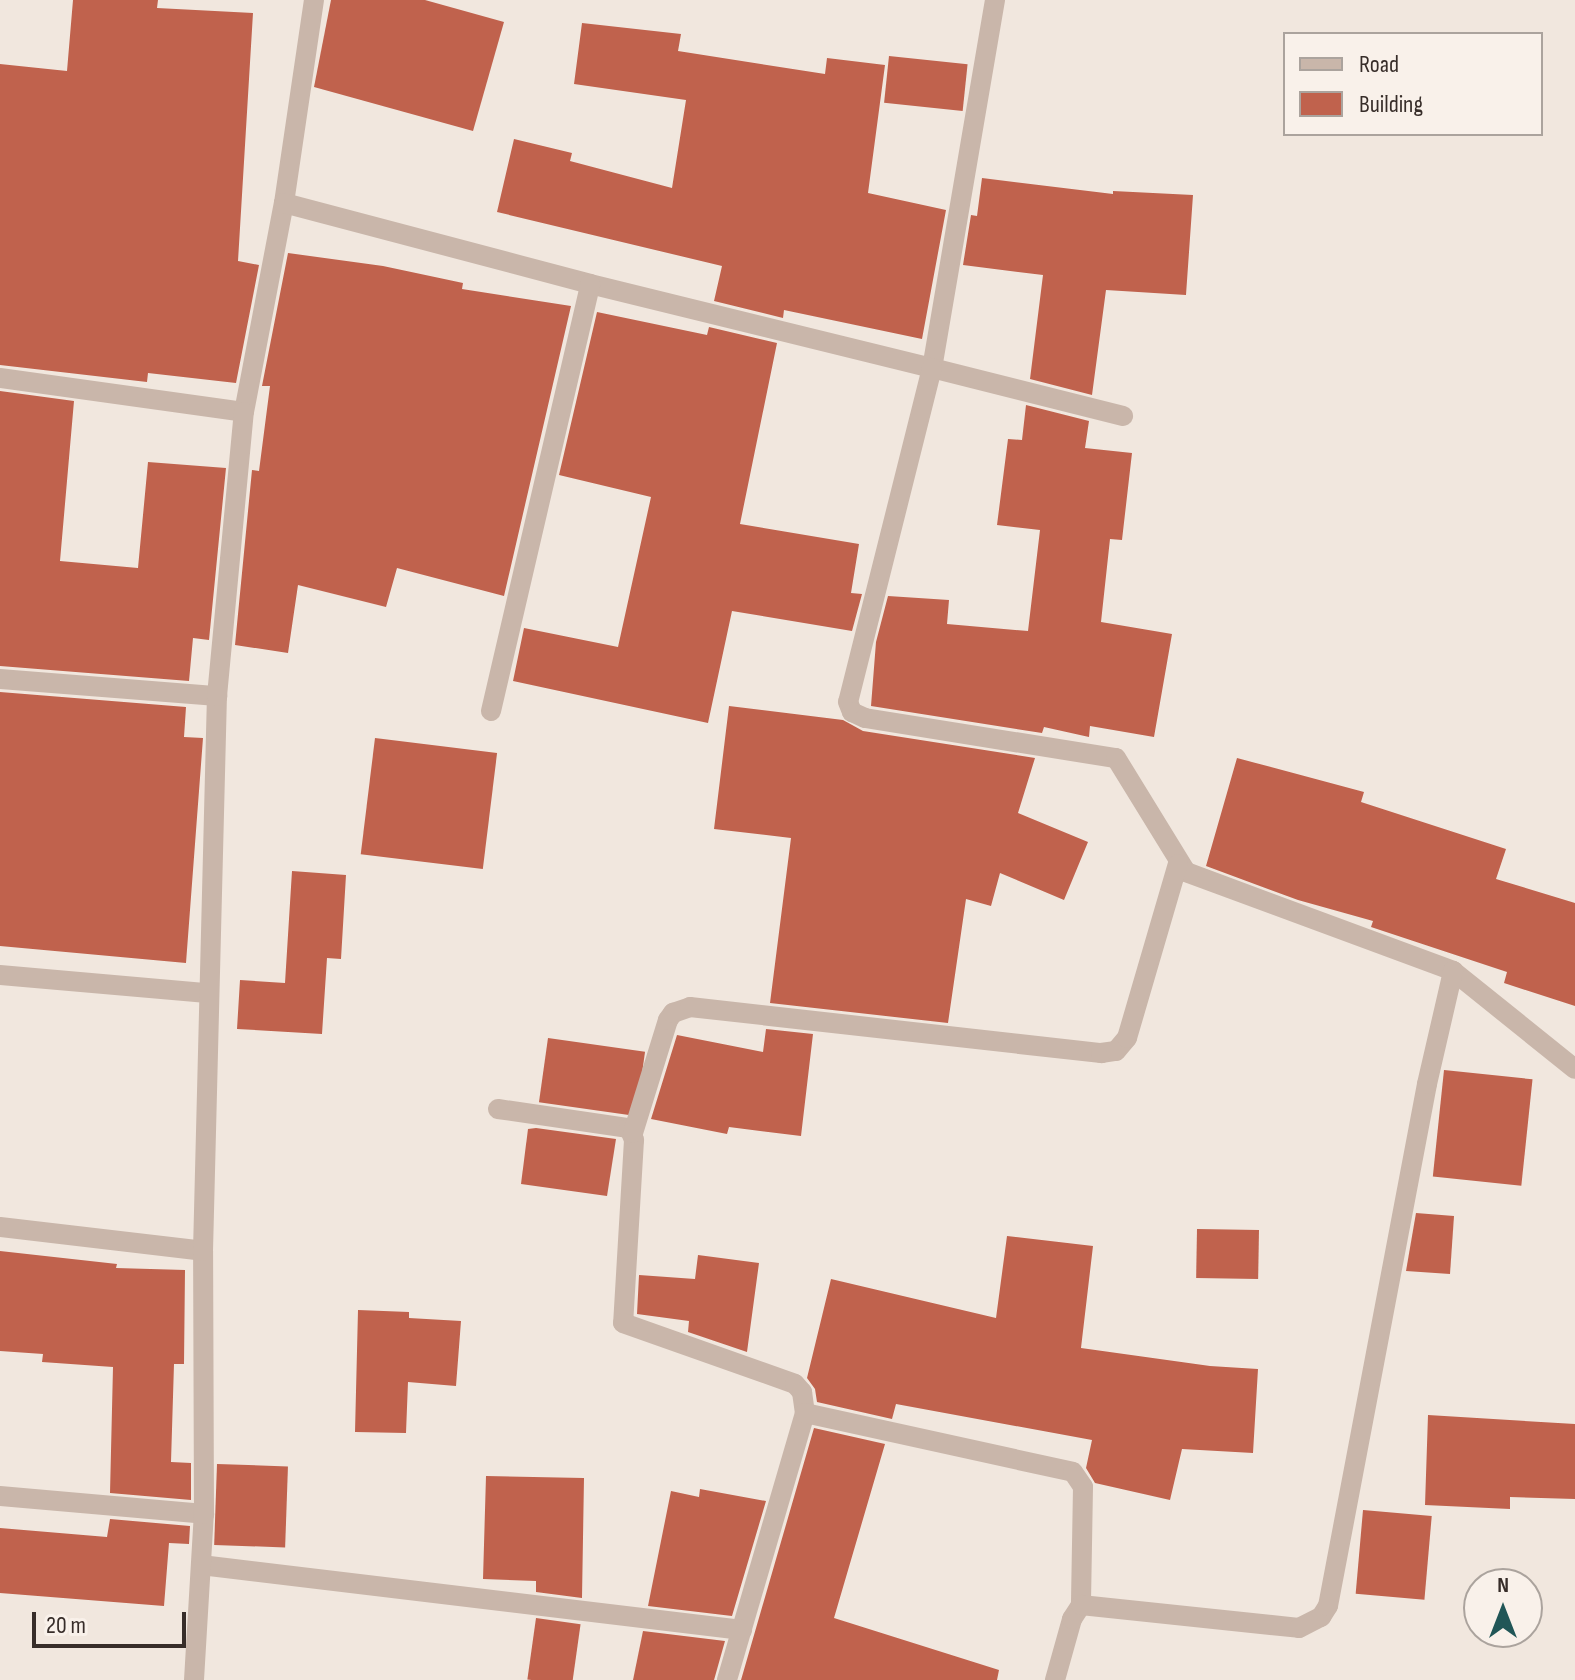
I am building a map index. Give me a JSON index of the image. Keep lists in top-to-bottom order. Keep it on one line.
{"legend":["Road","Building"],"scale_bar":"20 m","north":"top"}
